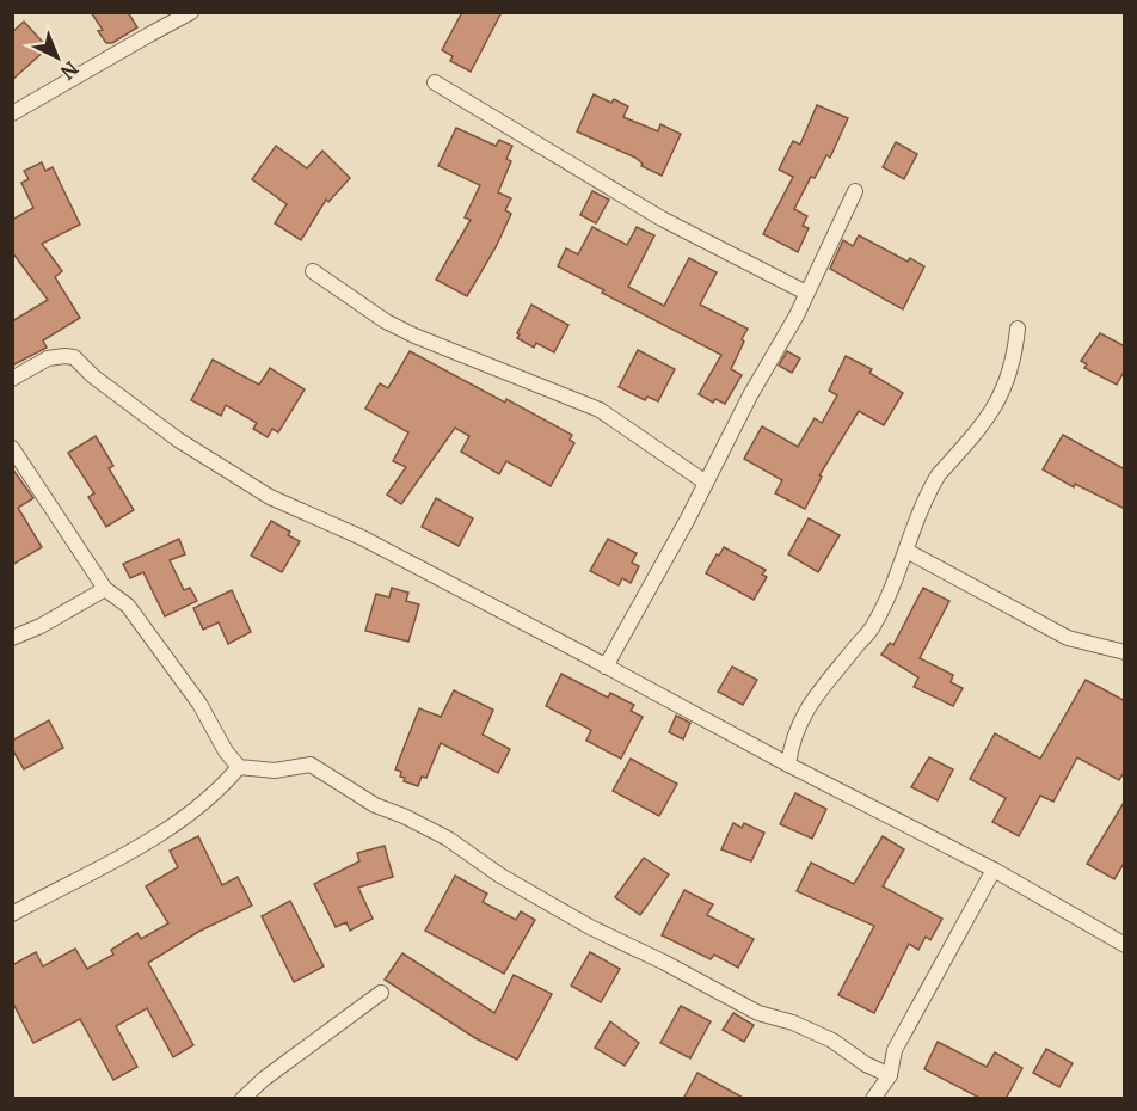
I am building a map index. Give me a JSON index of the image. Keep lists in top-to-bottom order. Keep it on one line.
{"north":"bottom right"}
